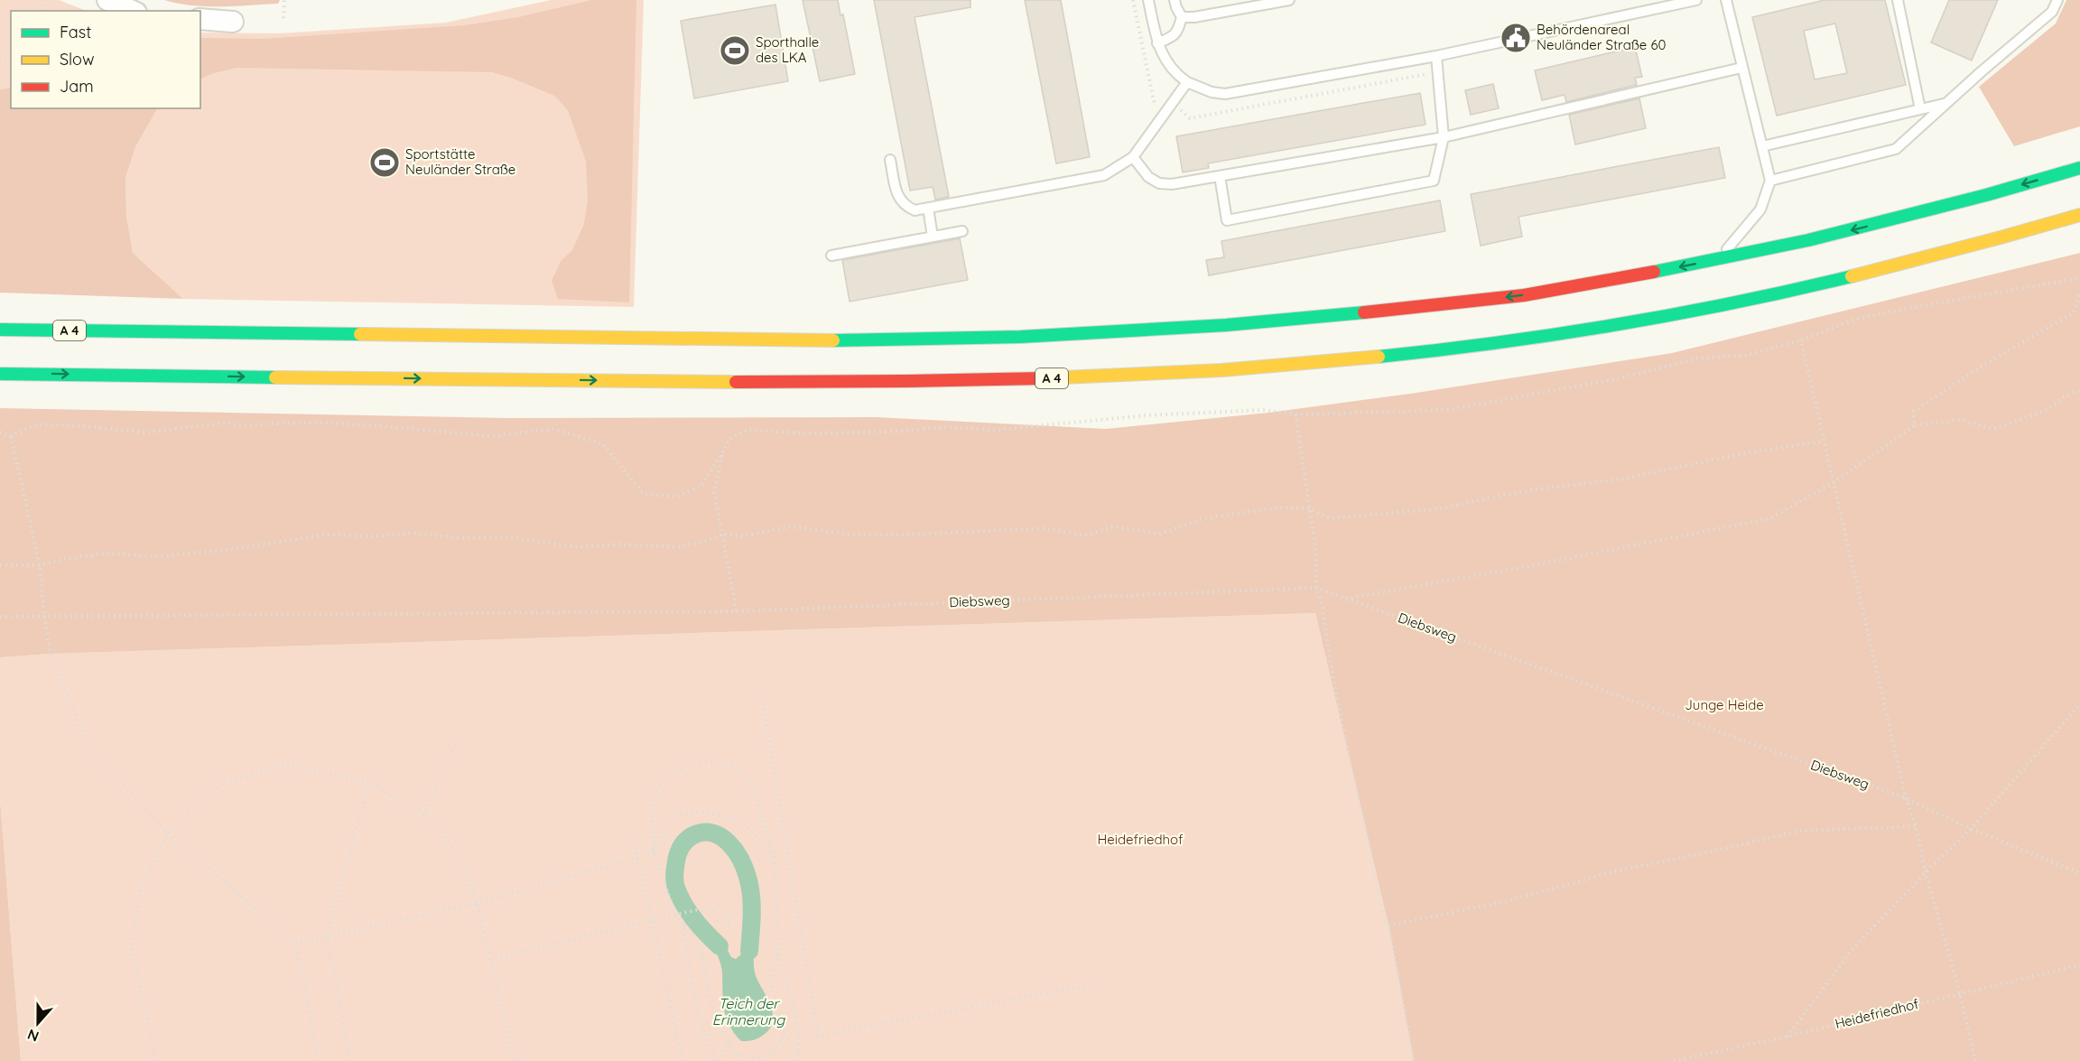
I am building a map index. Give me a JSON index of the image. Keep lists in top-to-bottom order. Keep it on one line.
{"streets":{"highway":["A 4"],"path":["Diebsweg","Heidefriedhof"]},"water":["Teich der Erinnerung"],"parks":["Junge Heide","Heidefriedhof"],"places":{"public building":["Behördenareal Neuländer Straße 60"],"sports":["Sporthalle des LKA","Sportstätte Neuländer Straße"]},"legend":["Fast","Slow","Jam"],"north":"bottom"}
